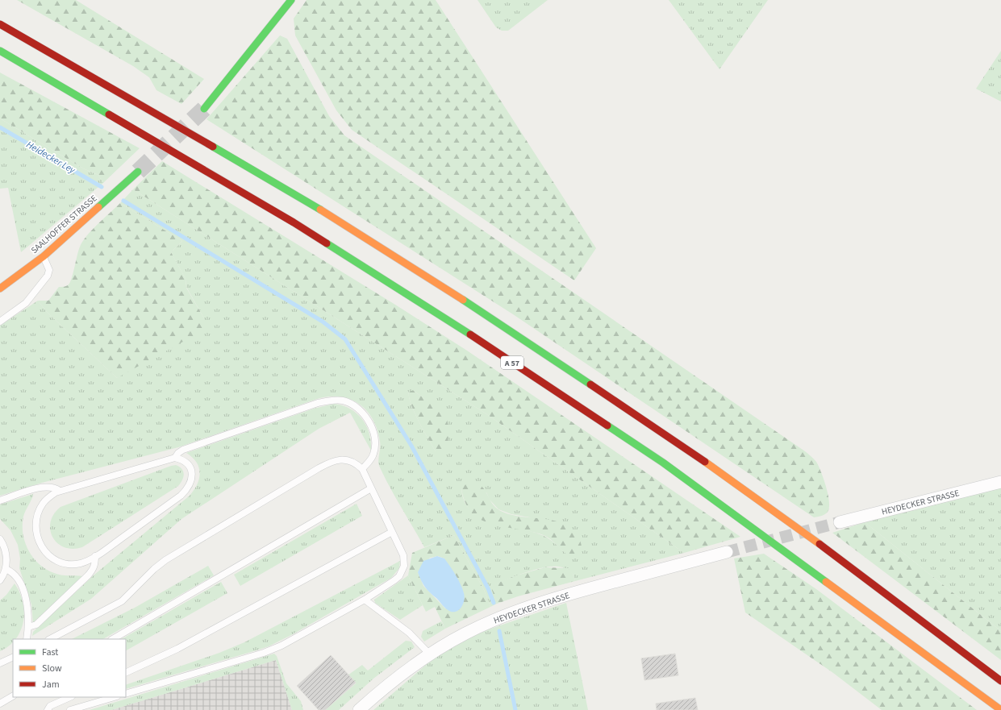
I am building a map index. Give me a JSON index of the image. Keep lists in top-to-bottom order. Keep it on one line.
{"streets":{"main road":["SAALHOFFER STRASSE","A 57"],"street":["HEYDECKER STRASSE"]},"water":["Heidecker Ley"],"legend":["Fast","Slow","Jam"]}
